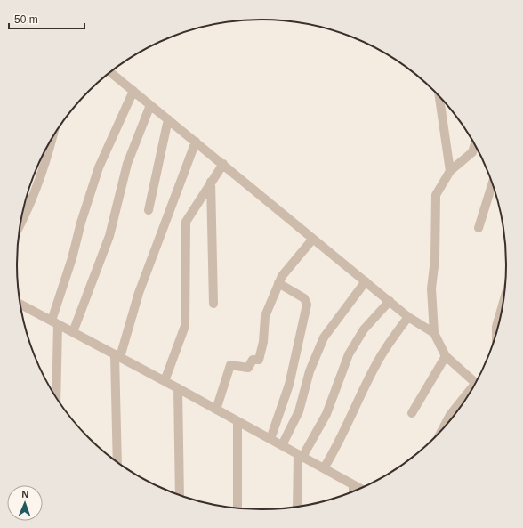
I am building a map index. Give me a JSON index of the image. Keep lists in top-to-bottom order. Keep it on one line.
{"scale_bar":"50 m","north":"top"}
